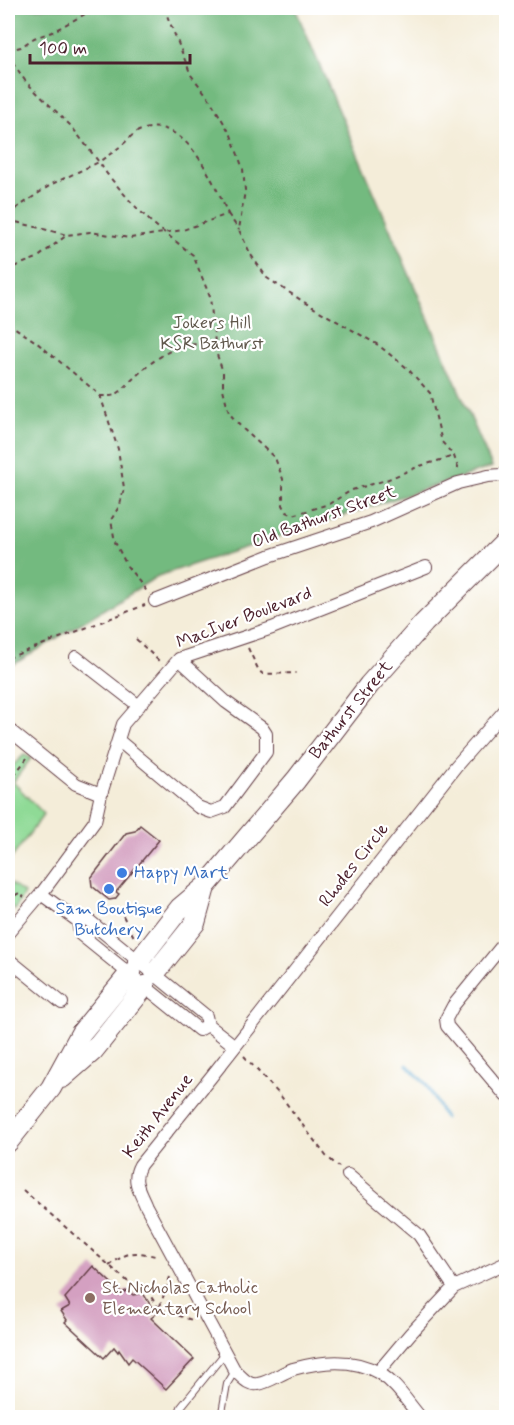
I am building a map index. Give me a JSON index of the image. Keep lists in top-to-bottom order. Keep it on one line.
{"streets":{"main road":["Bathurst Street"],"street":["Old Bathurst Street","MacIver Boulevard","Rhodes Circle","Keith Avenue"]},"crossings":[["Rhodes Circle","Keith Avenue"]],"parks":["Jokers Hill KSR Bathurst"],"places":["Happy Mart","Sam Boutique Butchery","St. Nicholas Catholic Elementary School"],"scale_bar":"100 m"}
